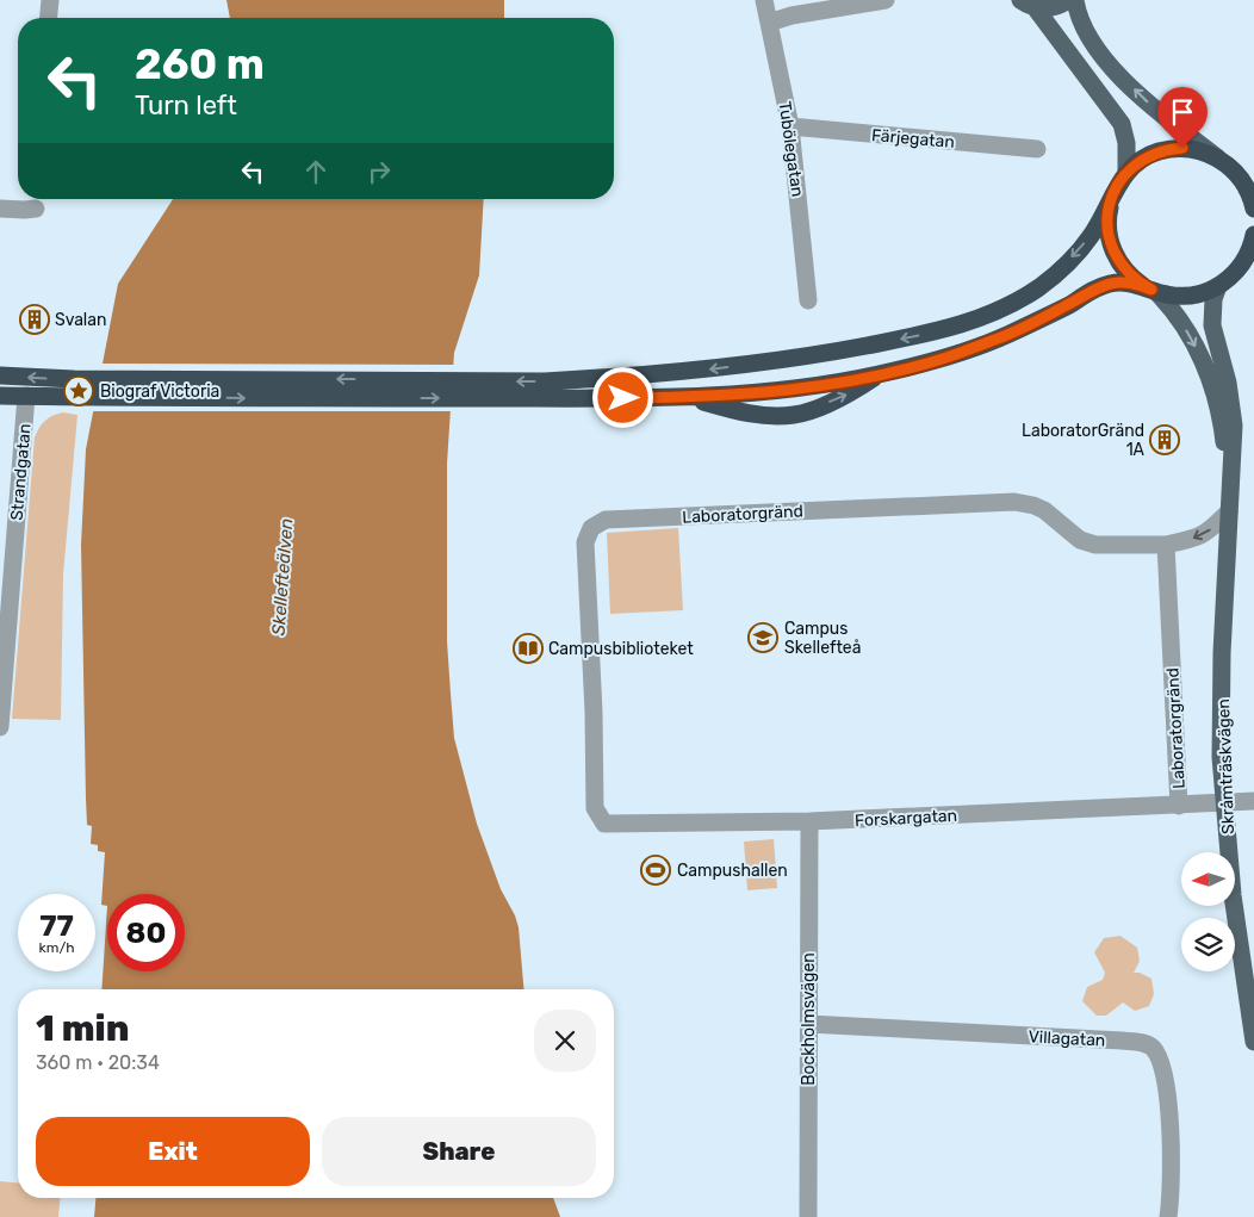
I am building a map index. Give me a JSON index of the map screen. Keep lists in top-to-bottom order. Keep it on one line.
{"streets":{"main road":["Skråmträskvägen"],"street":["Färjegatan","Tubölegatan","Strandgatan","Laboratorgränd","Forskargatan","Bockholmsvägen","Villagatan"]},"crossings":[["Färjegatan","Tubölegatan"],["Laboratorgränd","Skråmträskvägen"],["Laboratorgränd","Forskargatan"],["Skråmträskvägen","Forskargatan"],["Forskargatan","Bockholmsvägen"],["Bockholmsvägen","Villagatan"]],"water":["Skellefteälven"],"places":{"building":["Svalan","LaboratorGränd 1A"],"place":["Biograf Victoria"],"school or university":["Campus Skellefteå"],"library":["Campusbiblioteket"],"sports":["Campushallen"]},"north":"left","page":{"turn":["260 m","Turn left"],"speed":"77 km/h","limit":"80","heading":["1 min","360 m · 20:34"],"buttons":["Exit","Share"]}}
